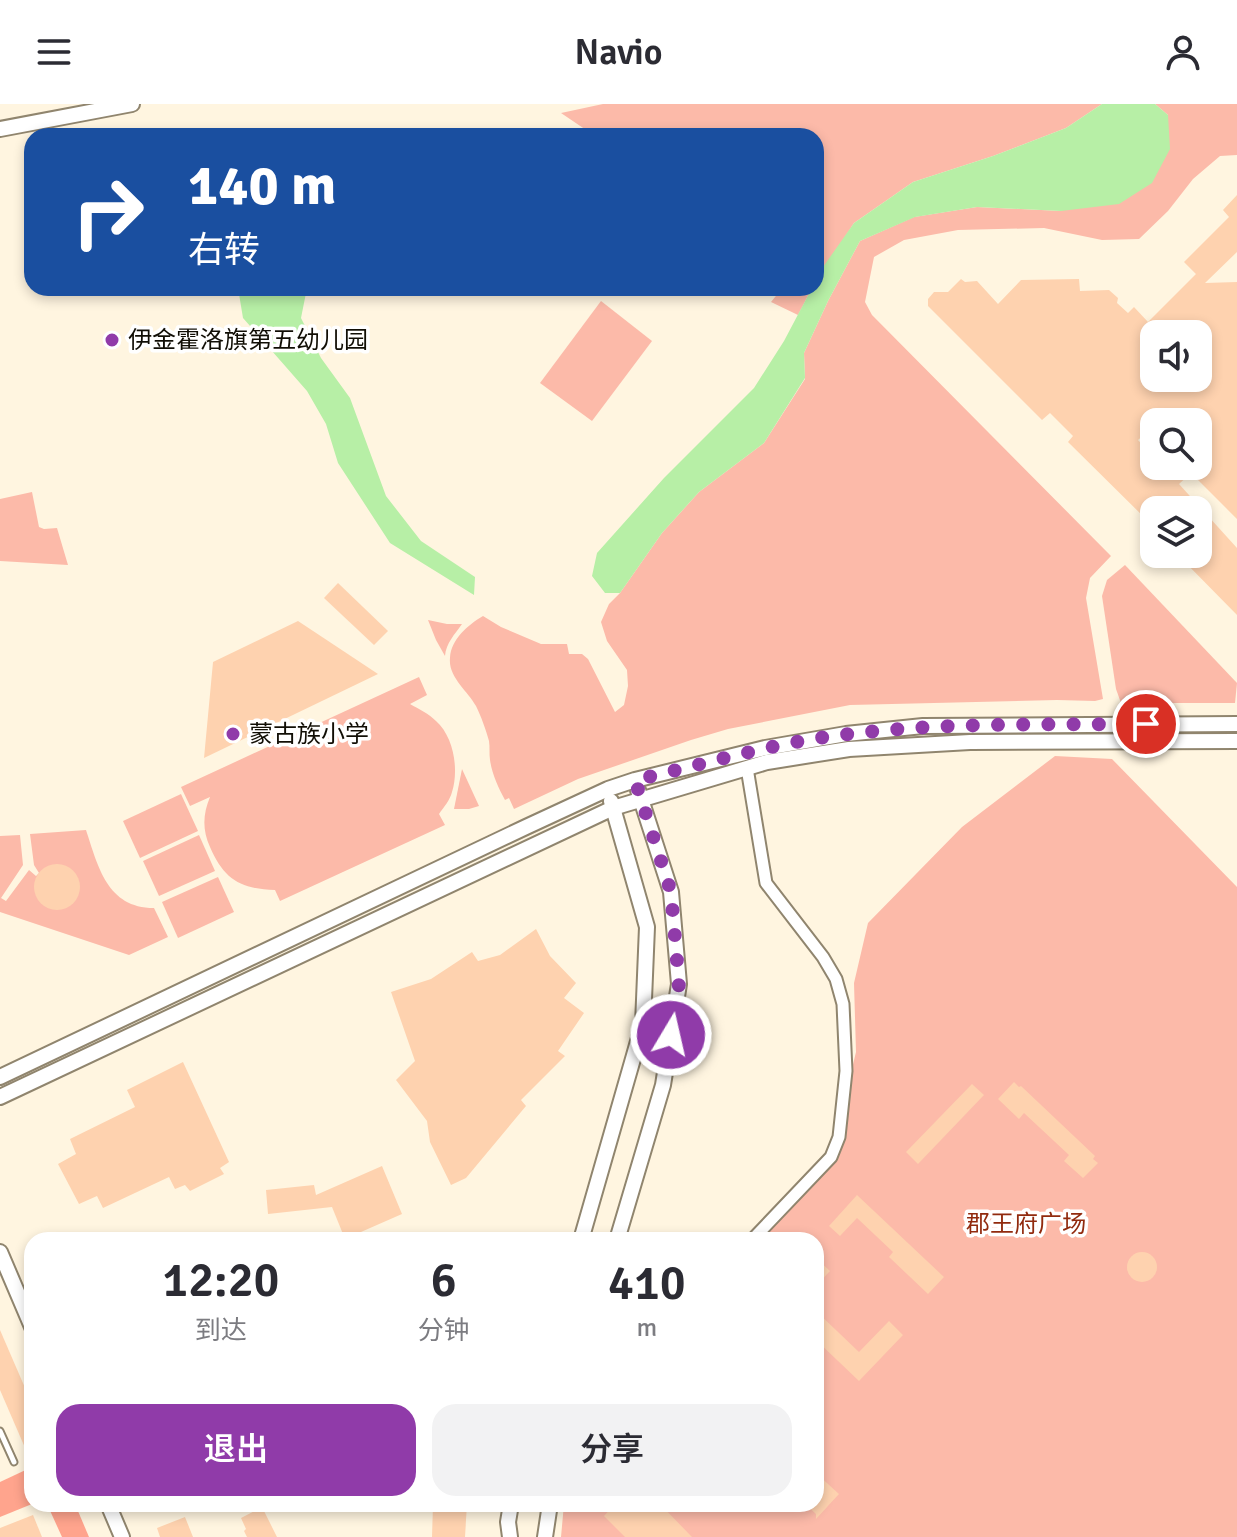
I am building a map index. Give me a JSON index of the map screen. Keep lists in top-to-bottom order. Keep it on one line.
{"parks":["郡王府广场"],"places":["伊金霍洛旗第五幼儿园","蒙古族小学"],"page":{"header":"Navio","turn":["140 m","右转"],"eta":["12:20","到达","6","分钟","410","m"],"buttons":["退出","分享"]}}
